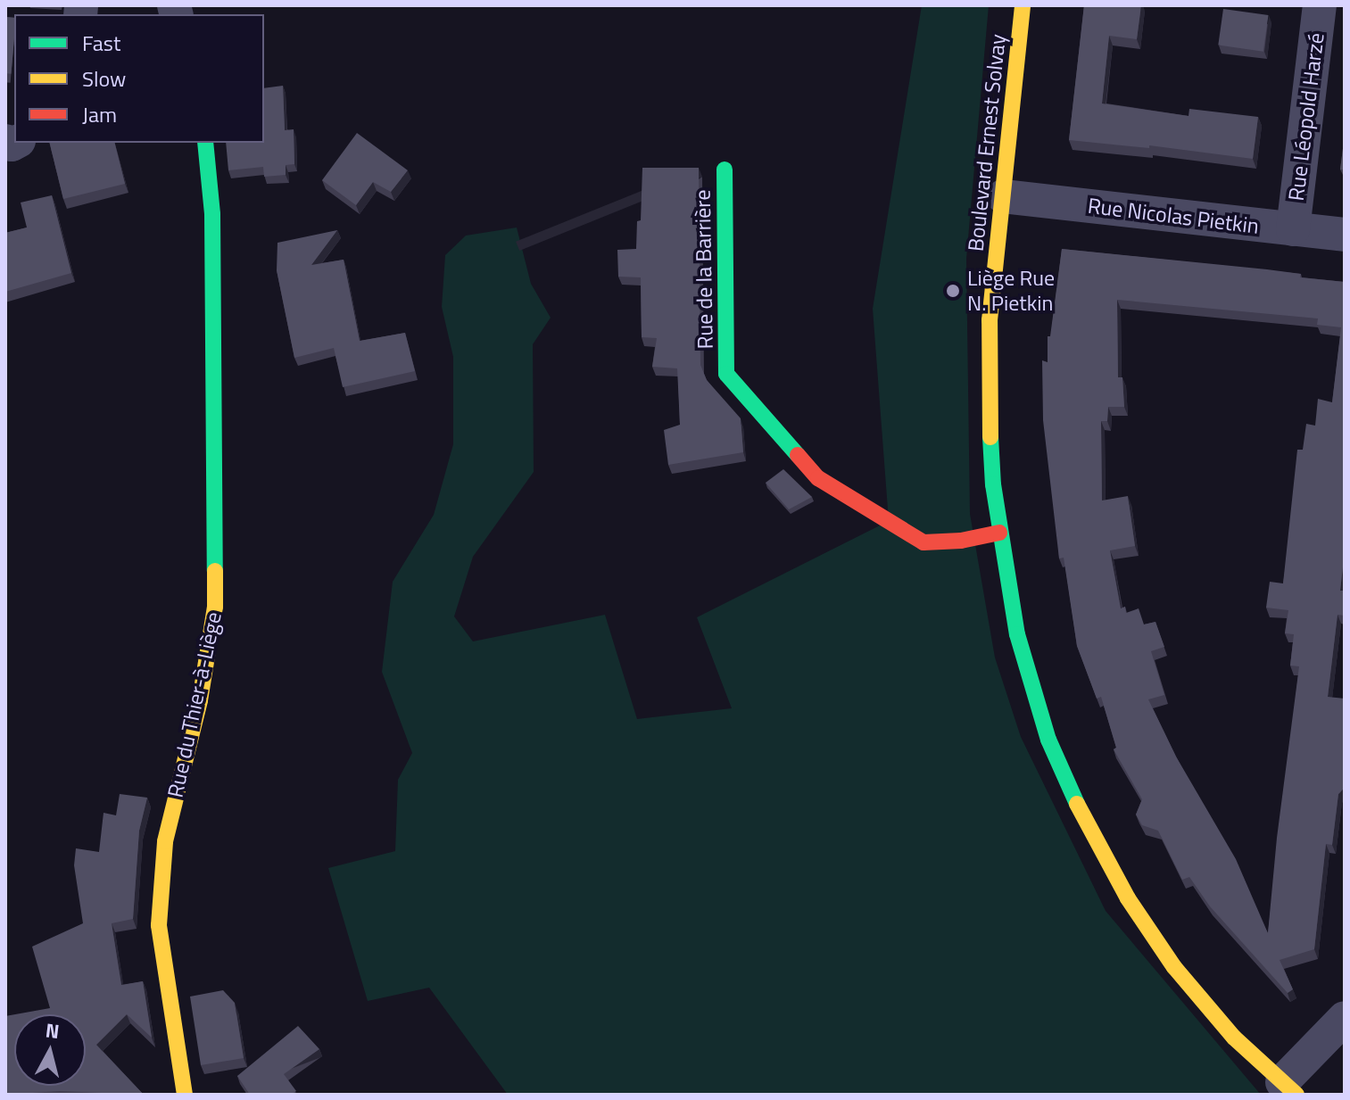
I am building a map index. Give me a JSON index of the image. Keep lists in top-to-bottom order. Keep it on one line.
{"streets":{"street":["Rue Léopold Harzé","Boulevard Ernest Solvay","Rue Nicolas Pietkin","Rue de la Barrière","Rue du Thier-à-Liège"]},"crossings":[["Rue Léopold Harzé","Rue Nicolas Pietkin"],["Boulevard Ernest Solvay","Rue Nicolas Pietkin"],["Boulevard Ernest Solvay","Rue de la Barrière"]],"places":["Liège Rue N. Pietkin"],"legend":["Fast","Slow","Jam"],"north":"top"}
